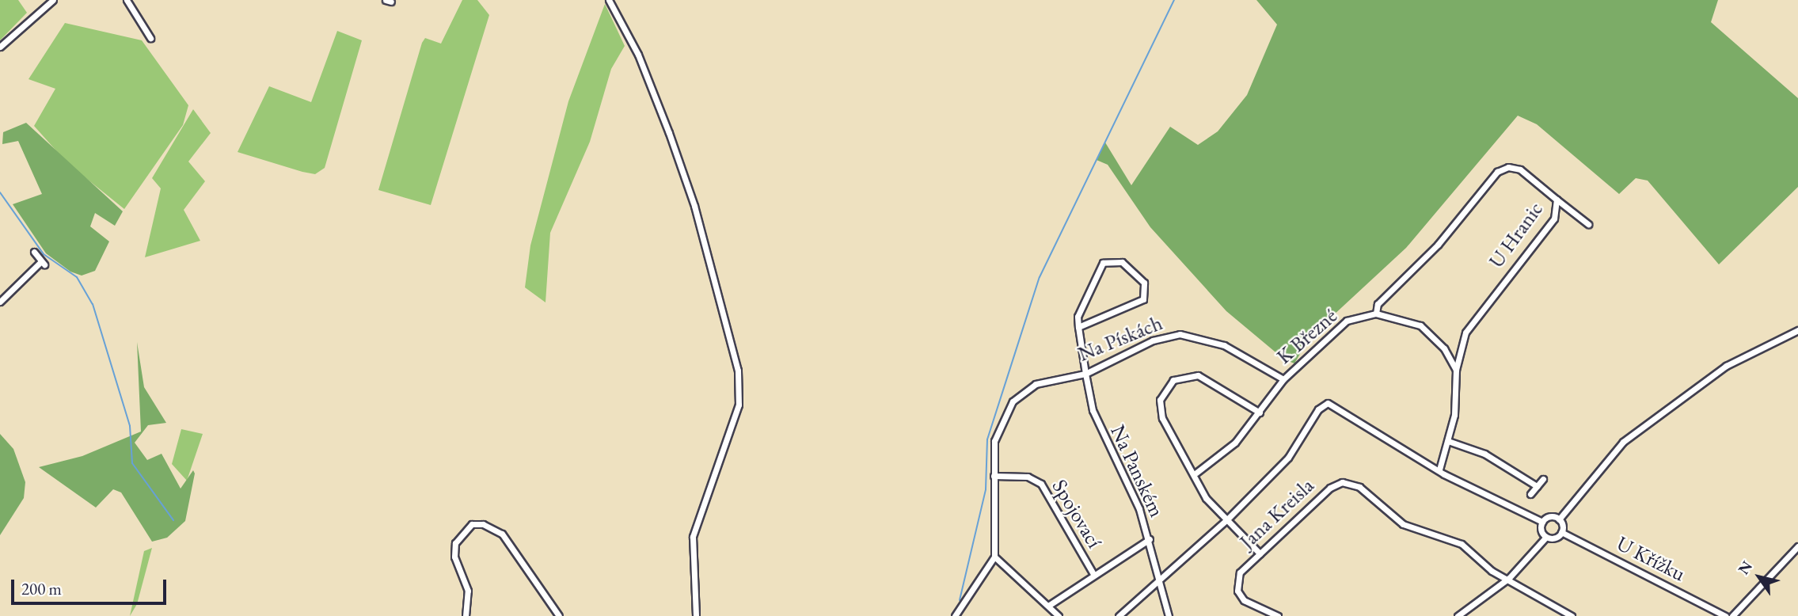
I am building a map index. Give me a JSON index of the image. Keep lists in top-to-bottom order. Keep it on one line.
{"streets":{"street":["U Hranic","K Březné","Na Pískách","Na Panském","Spojovací","Jana Kreisla","U Křížku"]},"crossings":[["U Hranic","K Březné"],["K Březné","Na Pískách"],["Na Pískách","Na Panském"],["Na Pískách","Spojovací"]],"scale_bar":"200 m","north":"top left"}
